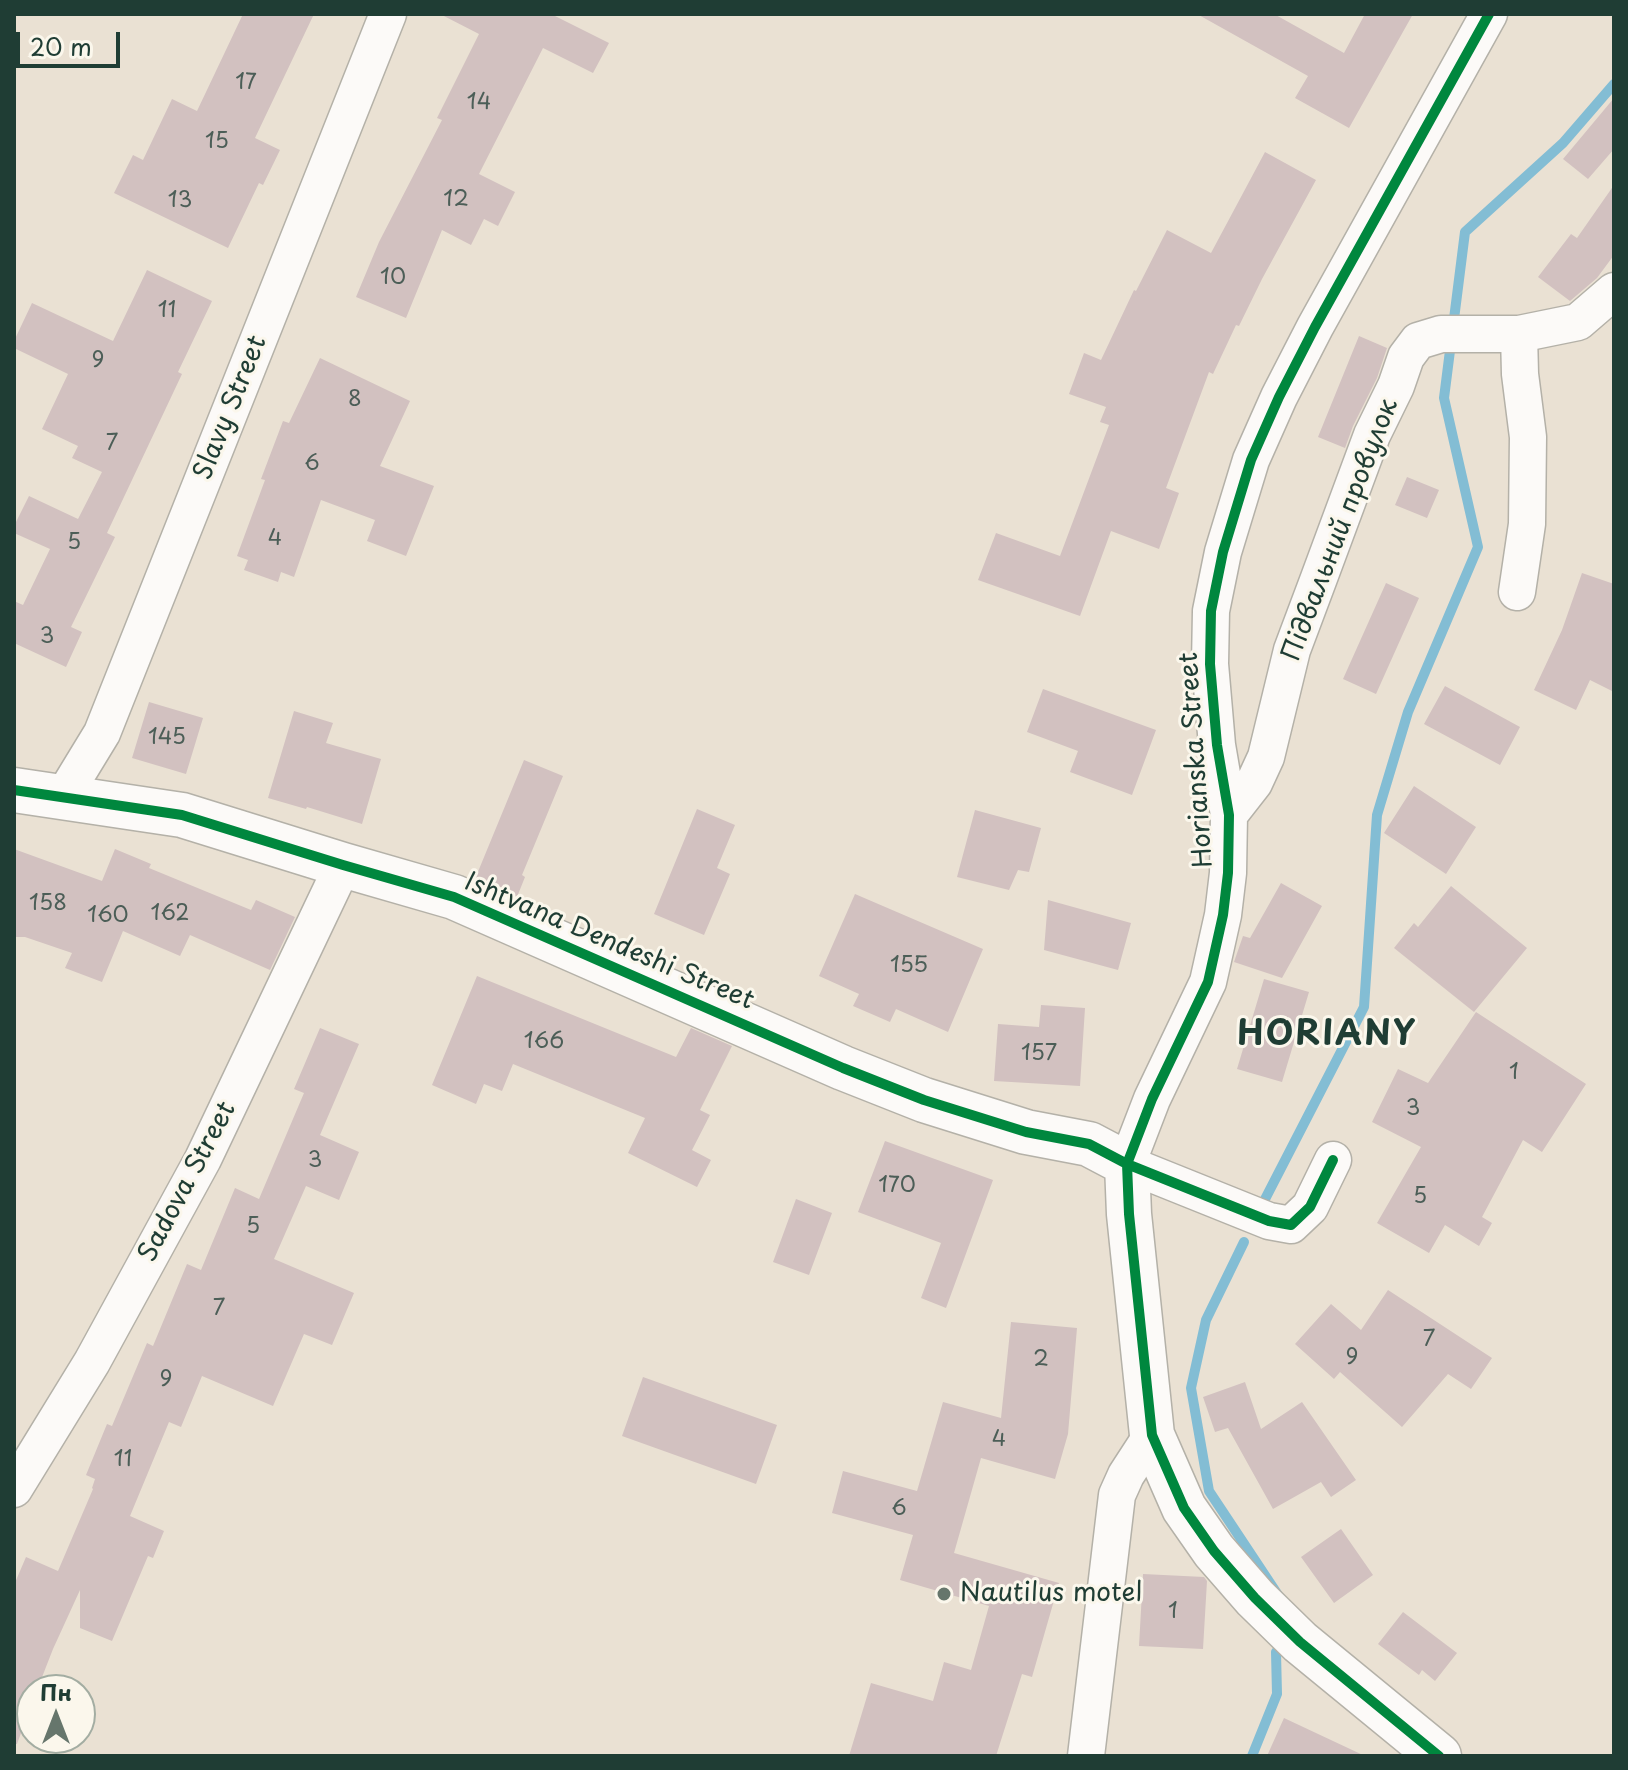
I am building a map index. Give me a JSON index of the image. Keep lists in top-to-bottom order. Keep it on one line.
{"streets":{"street":["Slavy Street","Підвальний провулок","Horianska Street","Ishtvana Dendeshi Street","Sadova Street"]},"crossings":[["Slavy Street","Ishtvana Dendeshi Street"],["Підвальний провулок","Horianska Street"],["Horianska Street","Ishtvana Dendeshi Street"],["Ishtvana Dendeshi Street","Sadova Street"]],"districts":["HORIANY"],"places":["Nautilus motel"],"house_numbers":["17","14","15","12","13","10","11","9","8","7","6","4","5","3","145","158","162","160","155","166","157","1","3","3","170","5","5","7","7","9","2","9","4","11","6","1"],"scale_bar":"20 m","north":"top"}
